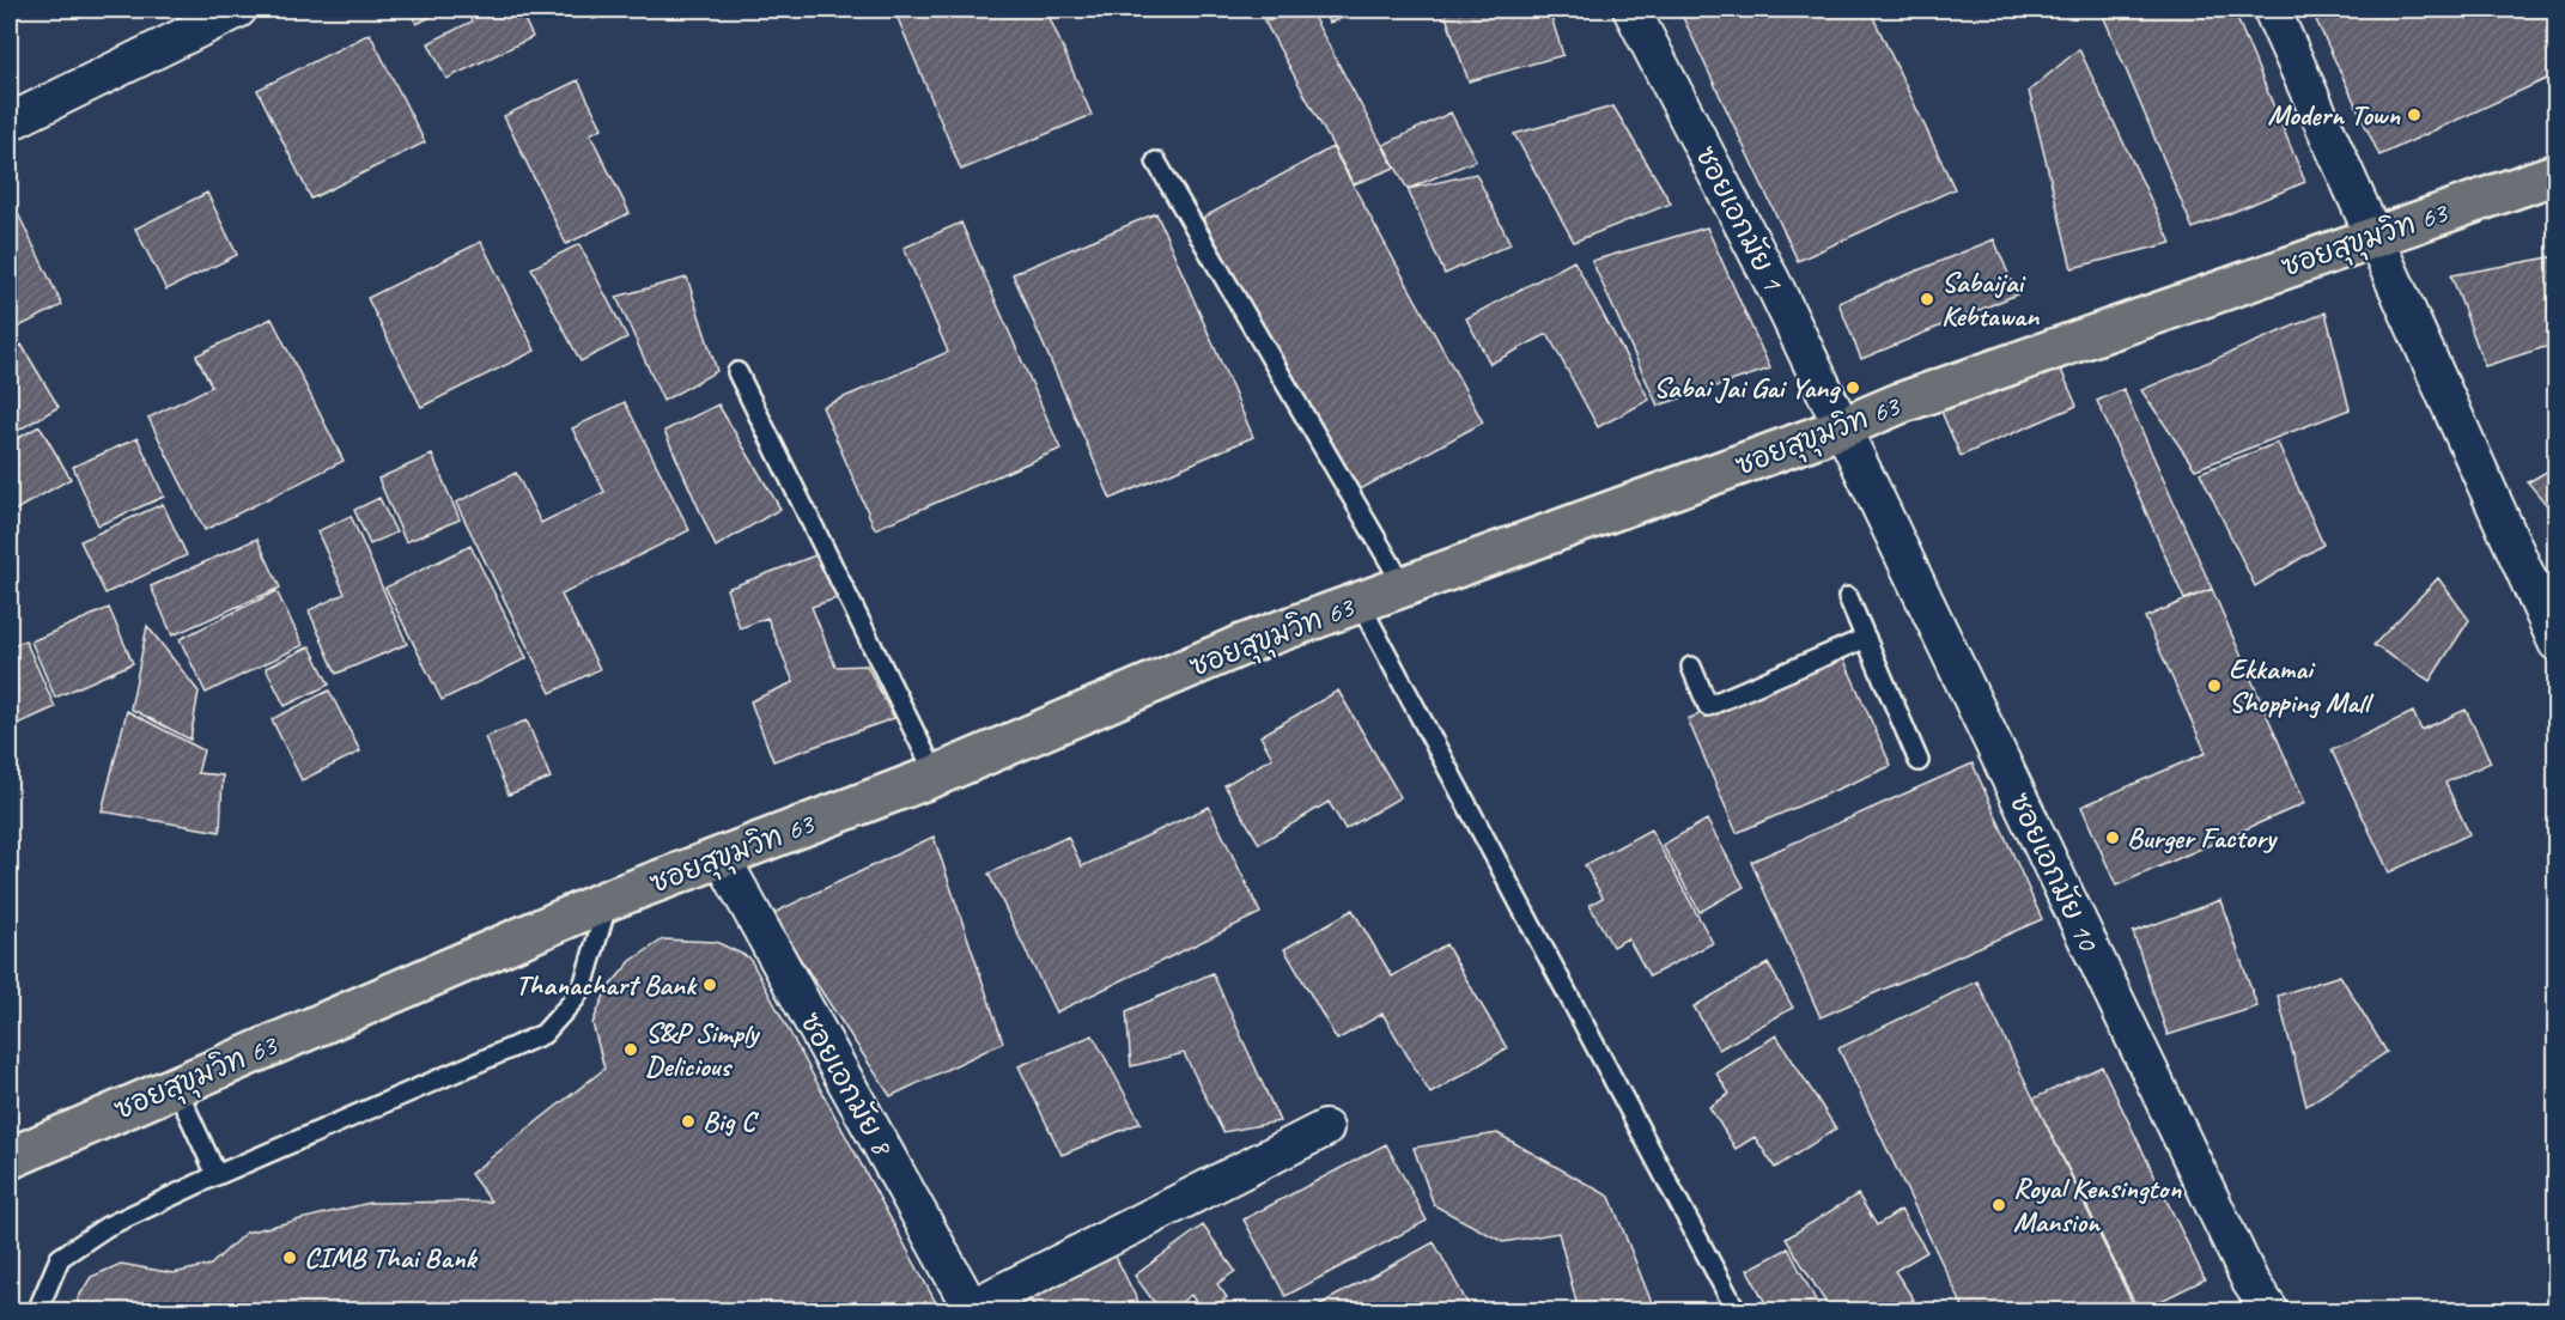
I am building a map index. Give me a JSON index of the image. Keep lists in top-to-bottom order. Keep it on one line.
{"streets":{"main road":["ซอยสุขุมวิท 63"],"street":["ซอยเอกมัย 1","ซอยเอกมัย 10","ซอยเอกมัย 8"]},"crossings":[["ซอยเอกมัย 1","ซอยสุขุมวิท 63"],["ซอยเอกมัย 1","ซอยเอกมัย 10"],["ซอยสุขุมวิท 63","ซอยเอกมัย 10"],["ซอยสุขุมวิท 63","ซอยเอกมัย 8"]],"places":["Modern Town","Sabaijai Kebtawan","Sabai Jai Gai Yang","Ekkamai Shopping Mall","Burger Factory","Thanachart Bank","S&P Simply Delicious","Big C","Royal Kensington Mansion","CIMB Thai Bank"]}
